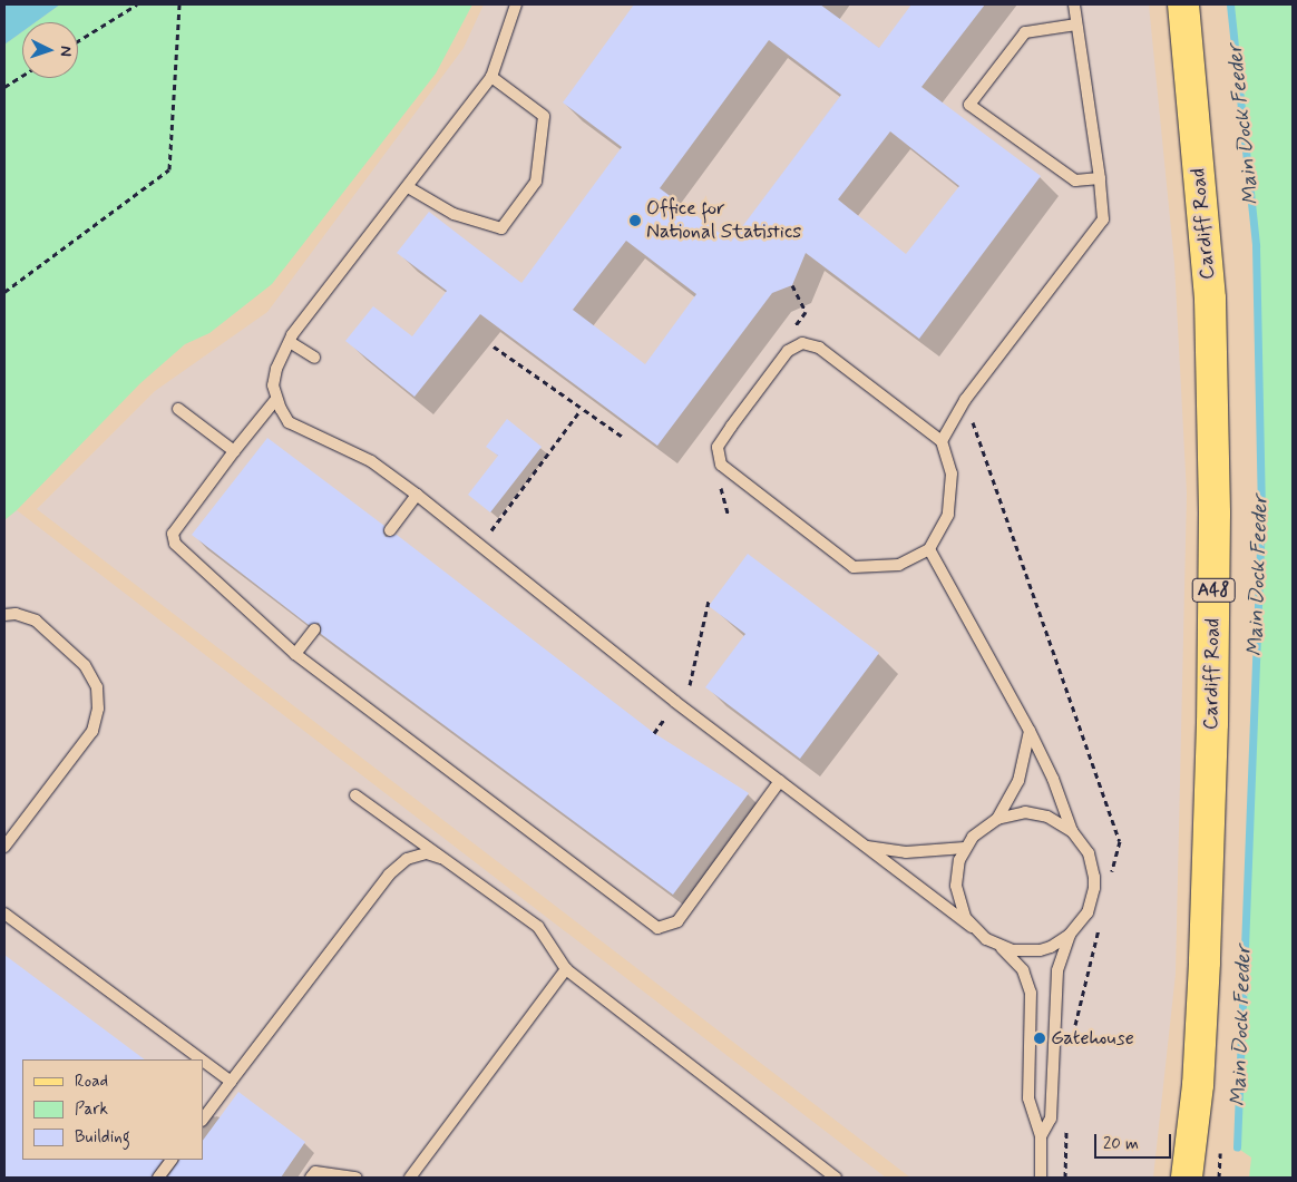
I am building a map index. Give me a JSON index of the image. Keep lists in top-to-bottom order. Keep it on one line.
{"streets":{"main road":["Cardiff Road","A48"]},"water":["Main Dock Feeder"],"places":["Office for National Statistics","Gatehouse"],"legend":["Road","Park","Building"],"scale_bar":"20 m","north":"right"}
